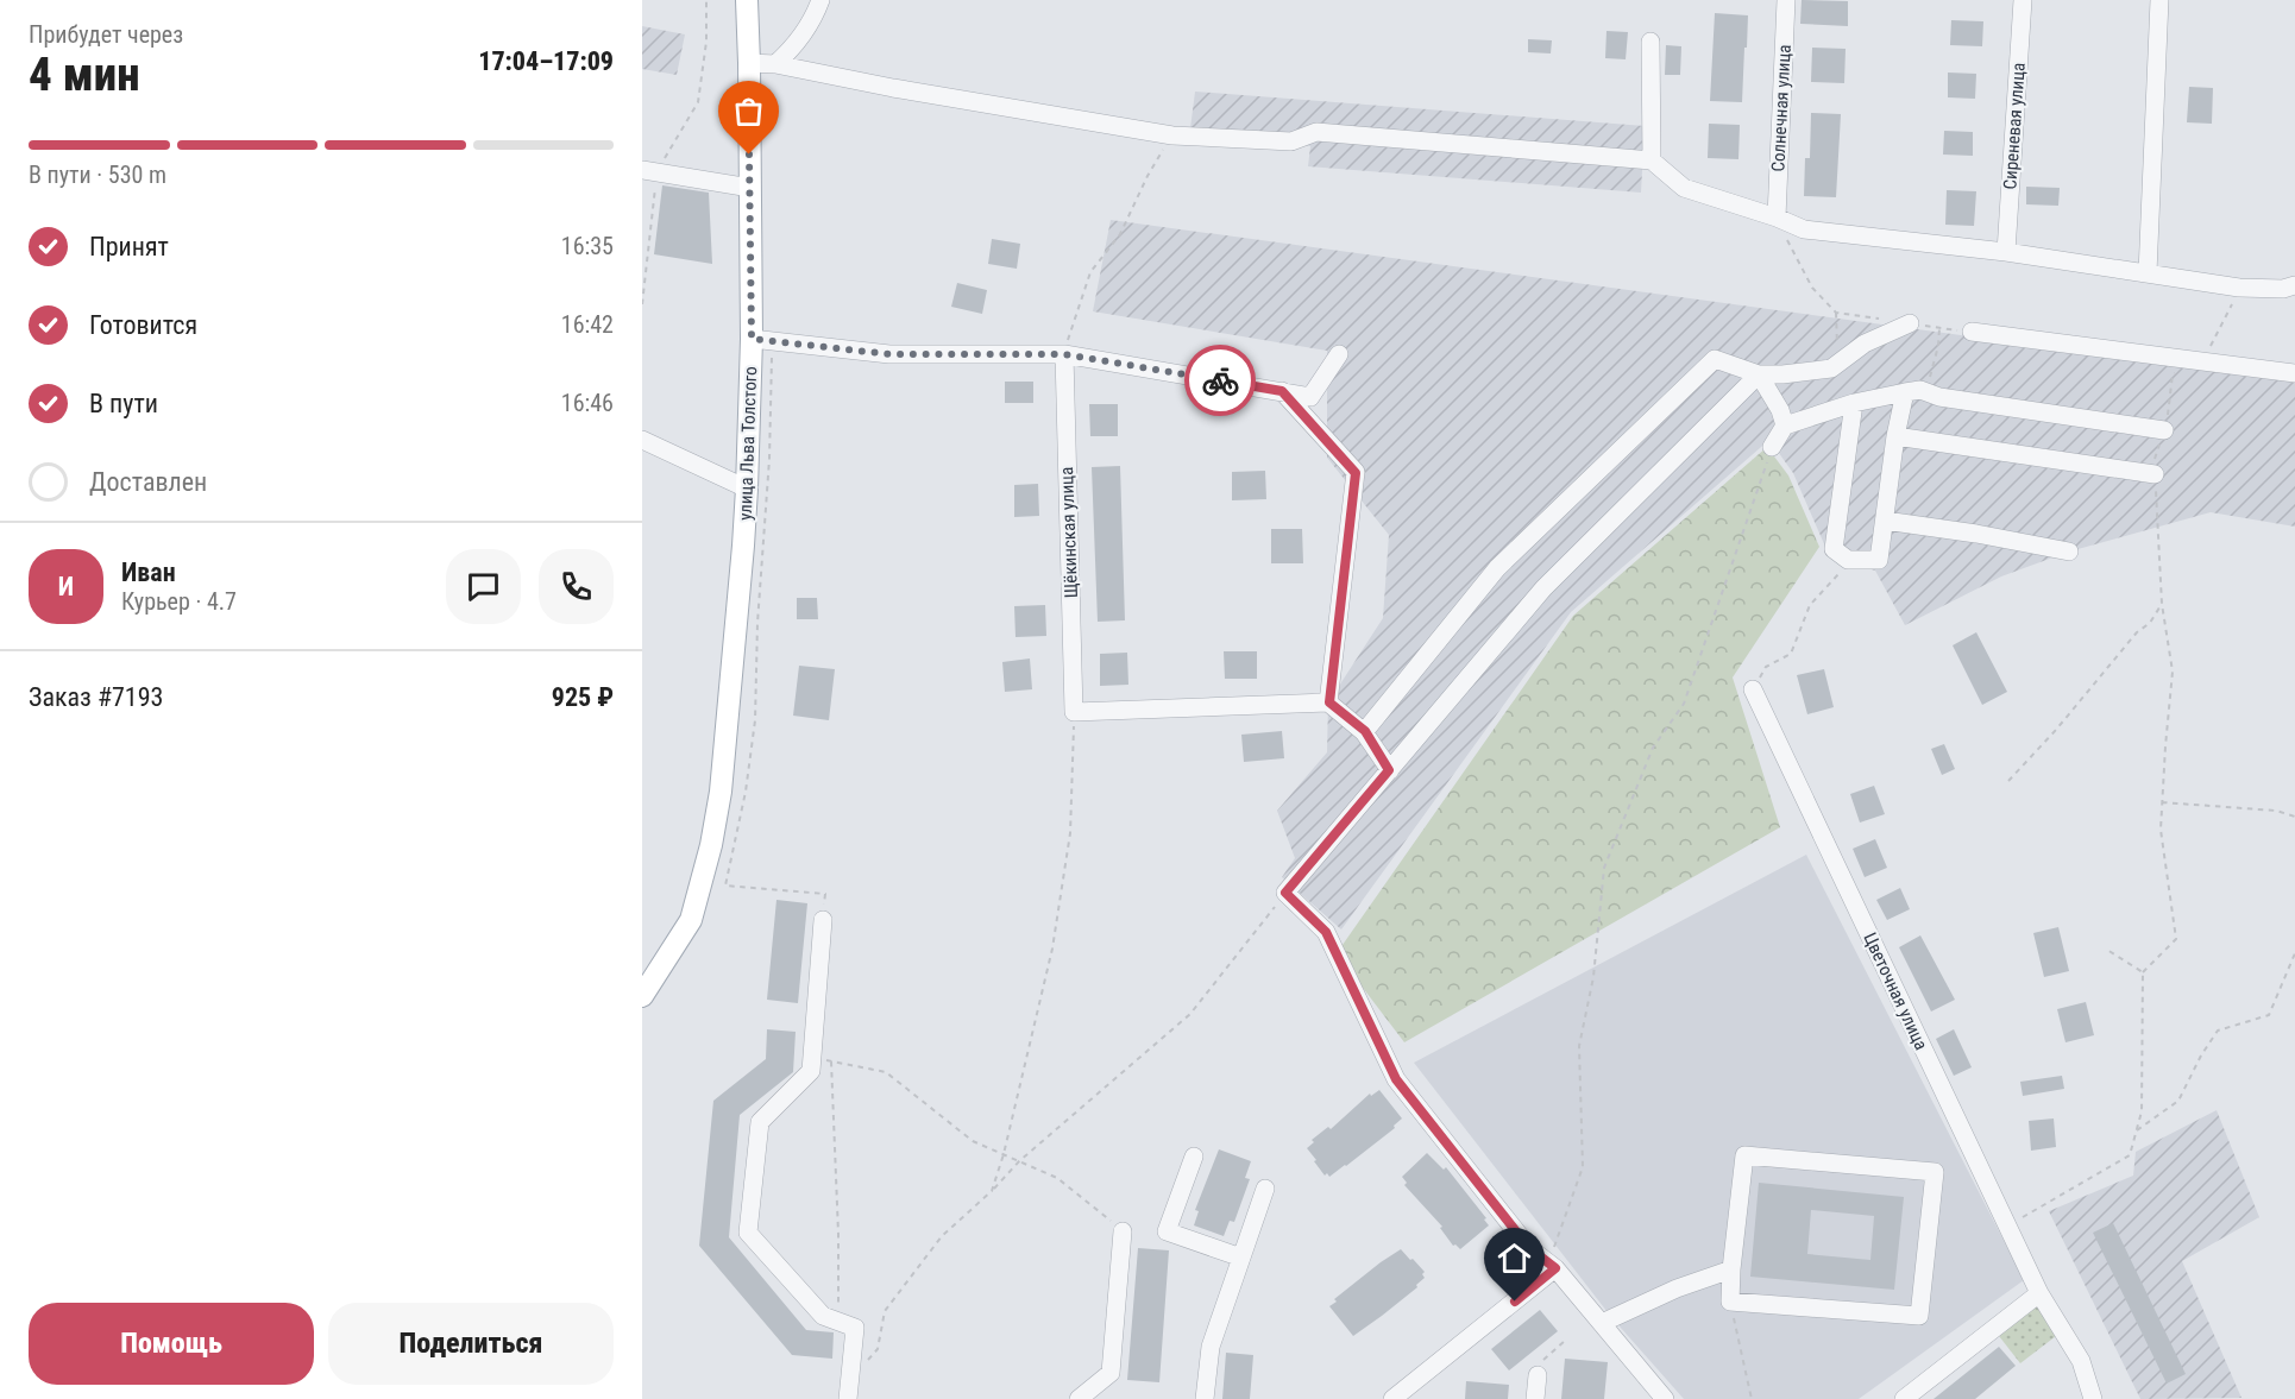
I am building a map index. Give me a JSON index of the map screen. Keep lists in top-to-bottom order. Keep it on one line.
{"streets":{"main road":["улица Льва Толстого"],"street":["Солнечная улица","Сиреневая улица","Щёкинская улица","Цветочная улица"]},"page":{"heading":["4 мин","Прибудет через","17:04–17:09"],"panel":["Иван","Курьер · 4.7","Заказ #7193","925 ₽"],"bar":"В пути · 530 m","list":[["Принят","16:35"],["Готовится","16:42"],["В пути","16:46"],"Доставлен"],"round":"И","buttons":["Помощь","Поделиться"]}}
